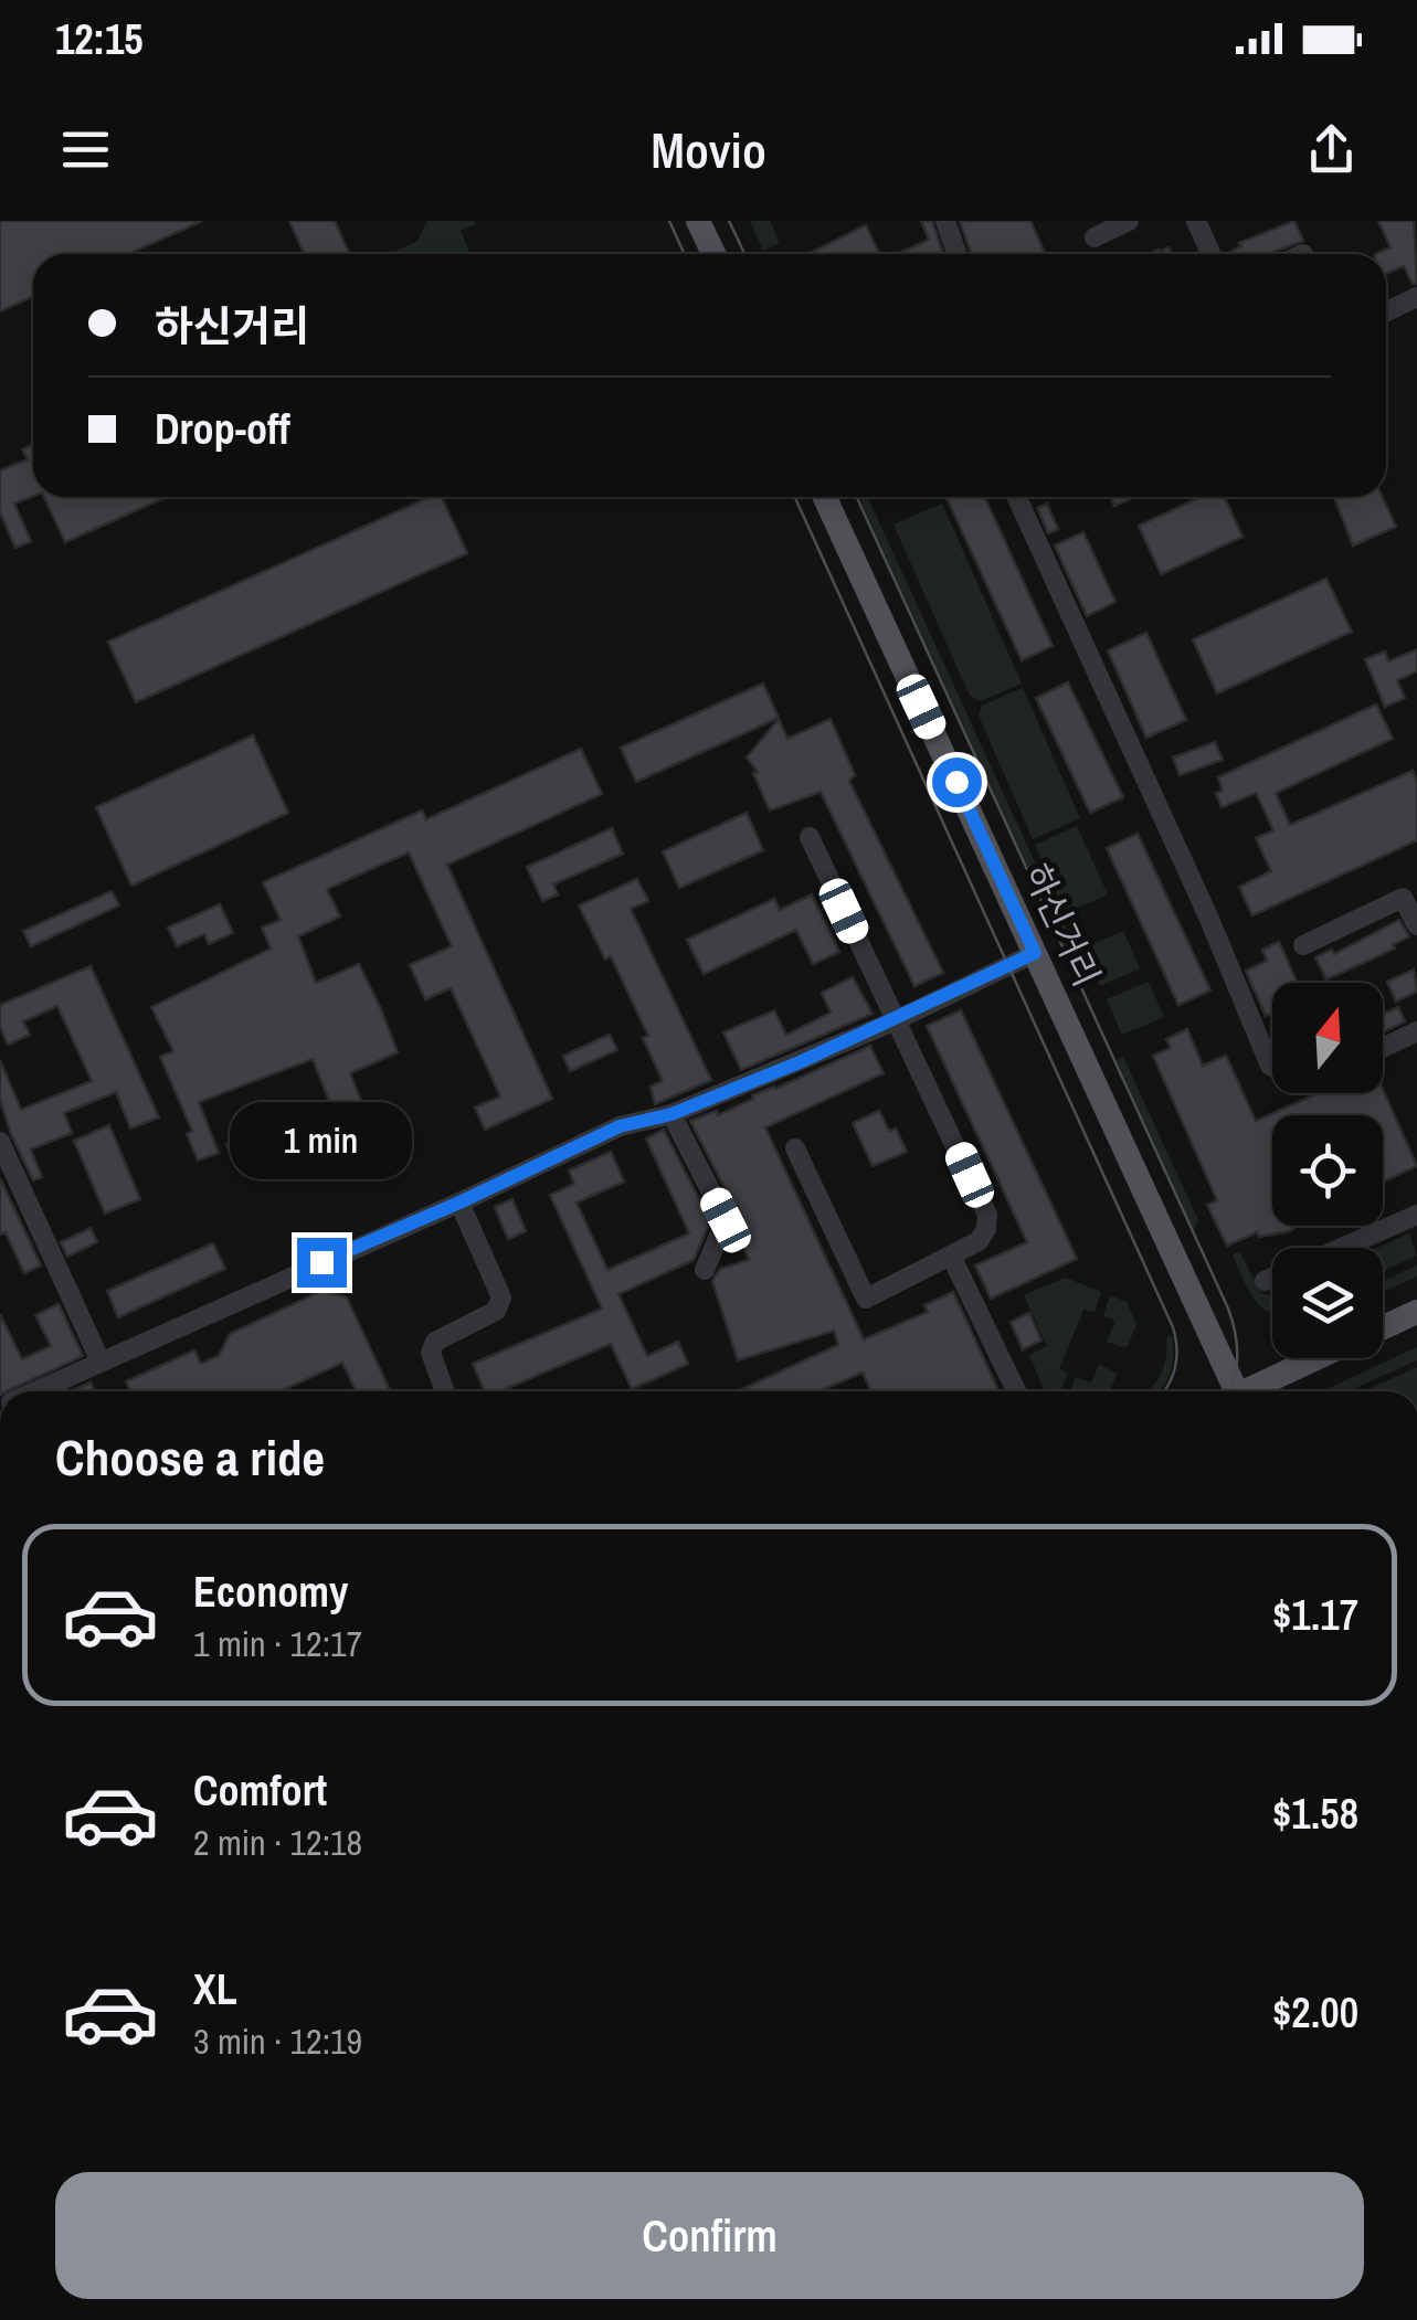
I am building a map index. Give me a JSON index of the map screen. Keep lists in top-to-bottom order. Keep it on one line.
{"streets":{"main road":["하신거리"]},"north":"top","page":{"status":"12:15","header":"Movio","banner":["하신거리","Drop-off"],"bubble":"1 min","heading":"Choose a ride","list":[{"name":"Economy","note":"1 min · 12:17","value":"$1.17"},{"name":"Comfort","note":"2 min · 12:18","value":"$1.58"},{"name":"XL","note":"3 min · 12:19","value":"$2.00"}],"buttons":"Confirm"}}
